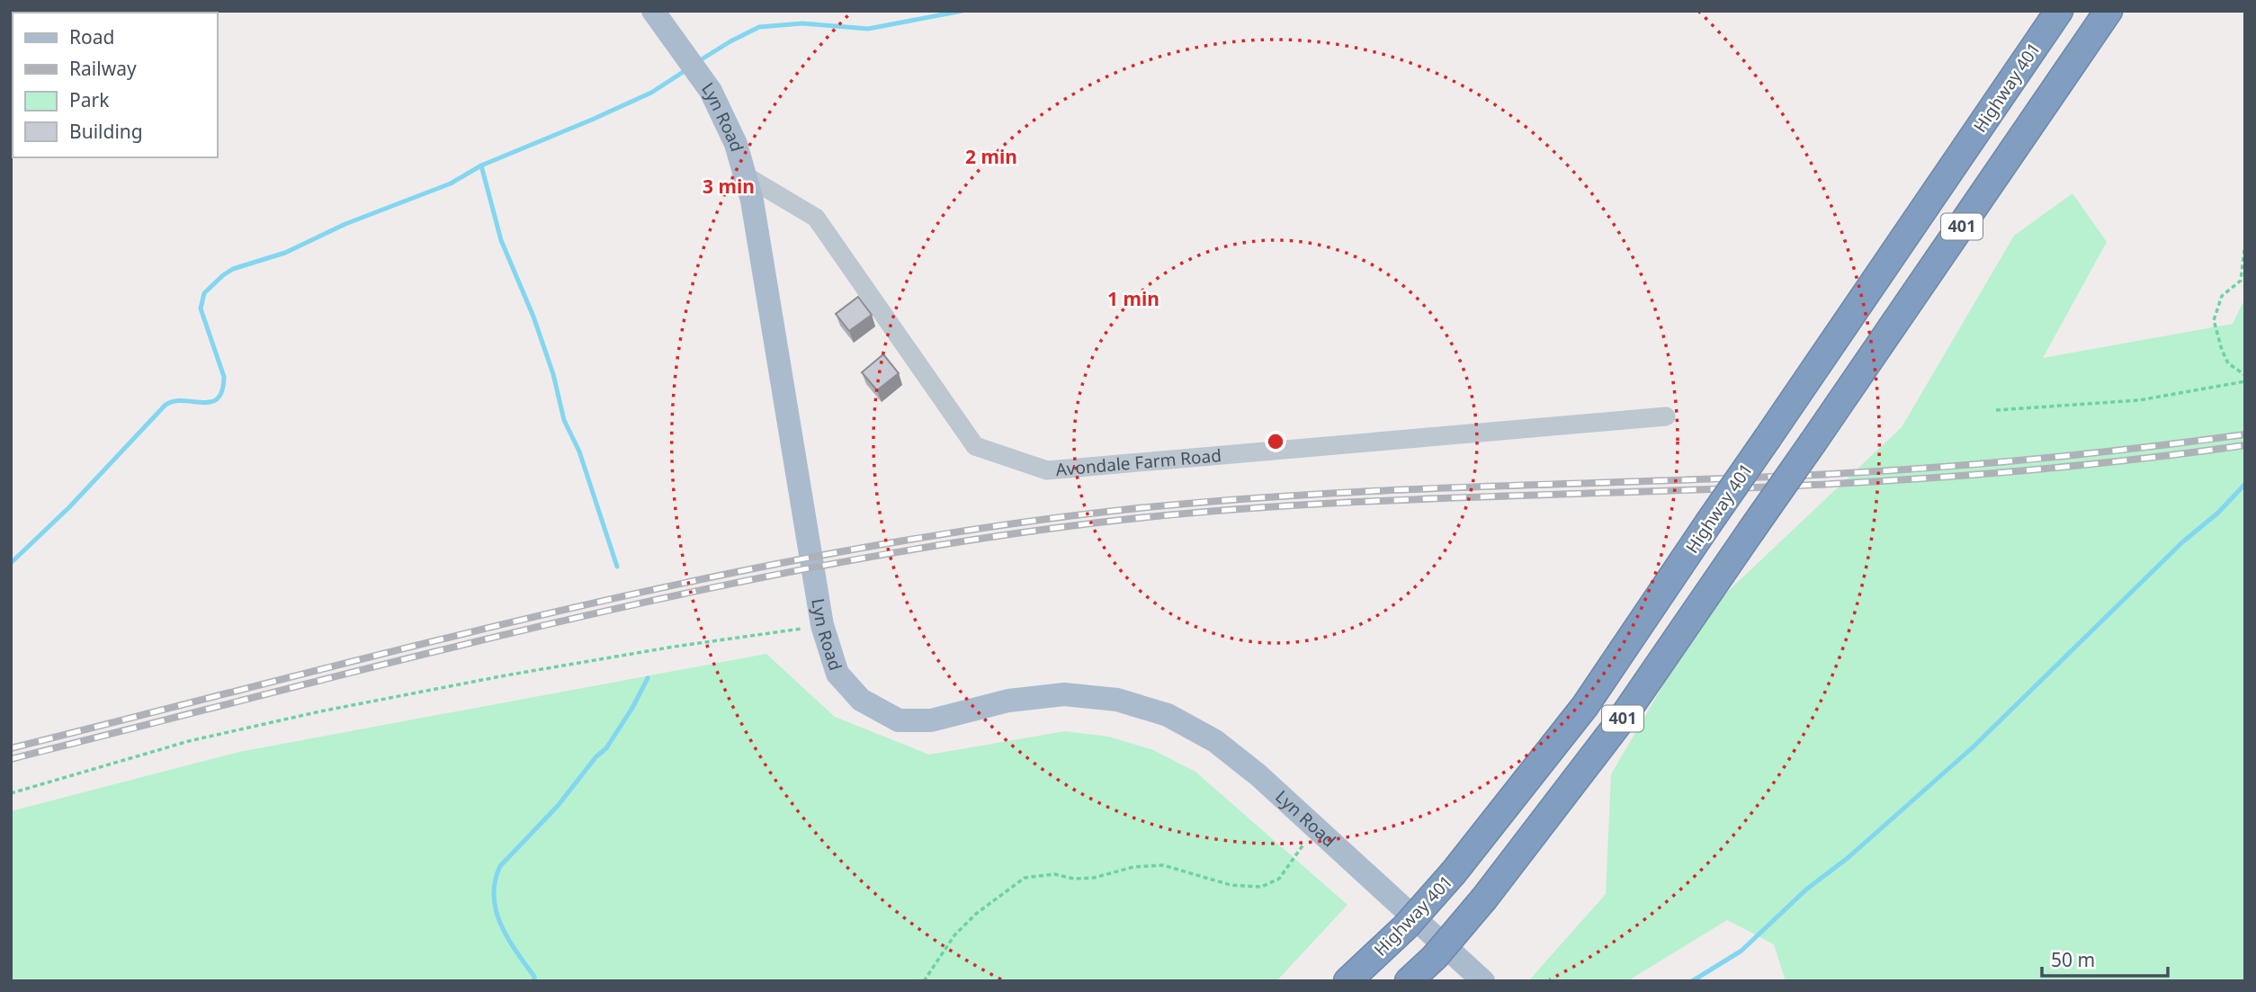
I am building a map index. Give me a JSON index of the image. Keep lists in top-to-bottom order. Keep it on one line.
{"streets":{"highway":["Highway 401","401"],"main road":["Lyn Road"],"street":["Avondale Farm Road"]},"crossings":[["Lyn Road","Avondale Farm Road"]],"legend":["Road","Railway","Park","Building"],"scale_bar":"50 m","rings":["2 min","3 min","1 min"]}
